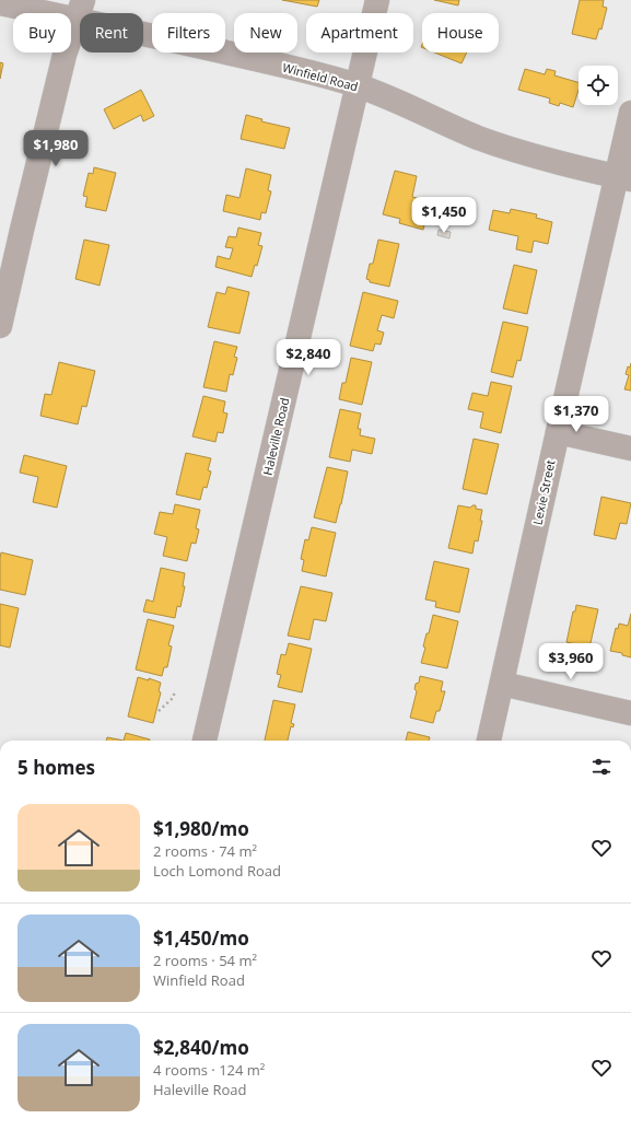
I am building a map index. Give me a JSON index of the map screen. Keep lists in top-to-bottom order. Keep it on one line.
{"streets":{"street":["Winfield Road","Haleville Road","Lexie Street"]},"crossings":[["Winfield Road","Haleville Road"],["Winfield Road","Lexie Street"]],"page":{"chip":["Buy","Rent","Filters","New","Apartment","House"],"price":["$1,980","$1,450","$2,840","$1,370","$3,960"],"heading":"5 homes","list":[{"name":"$1,980/mo","note":"2 rooms · 74 m² · Loch Lomond Road"},{"name":"$1,450/mo","note":"2 rooms · 54 m² · Winfield Road"},{"name":"$2,840/mo","note":"4 rooms · 124 m² · Haleville Road"}]}}
